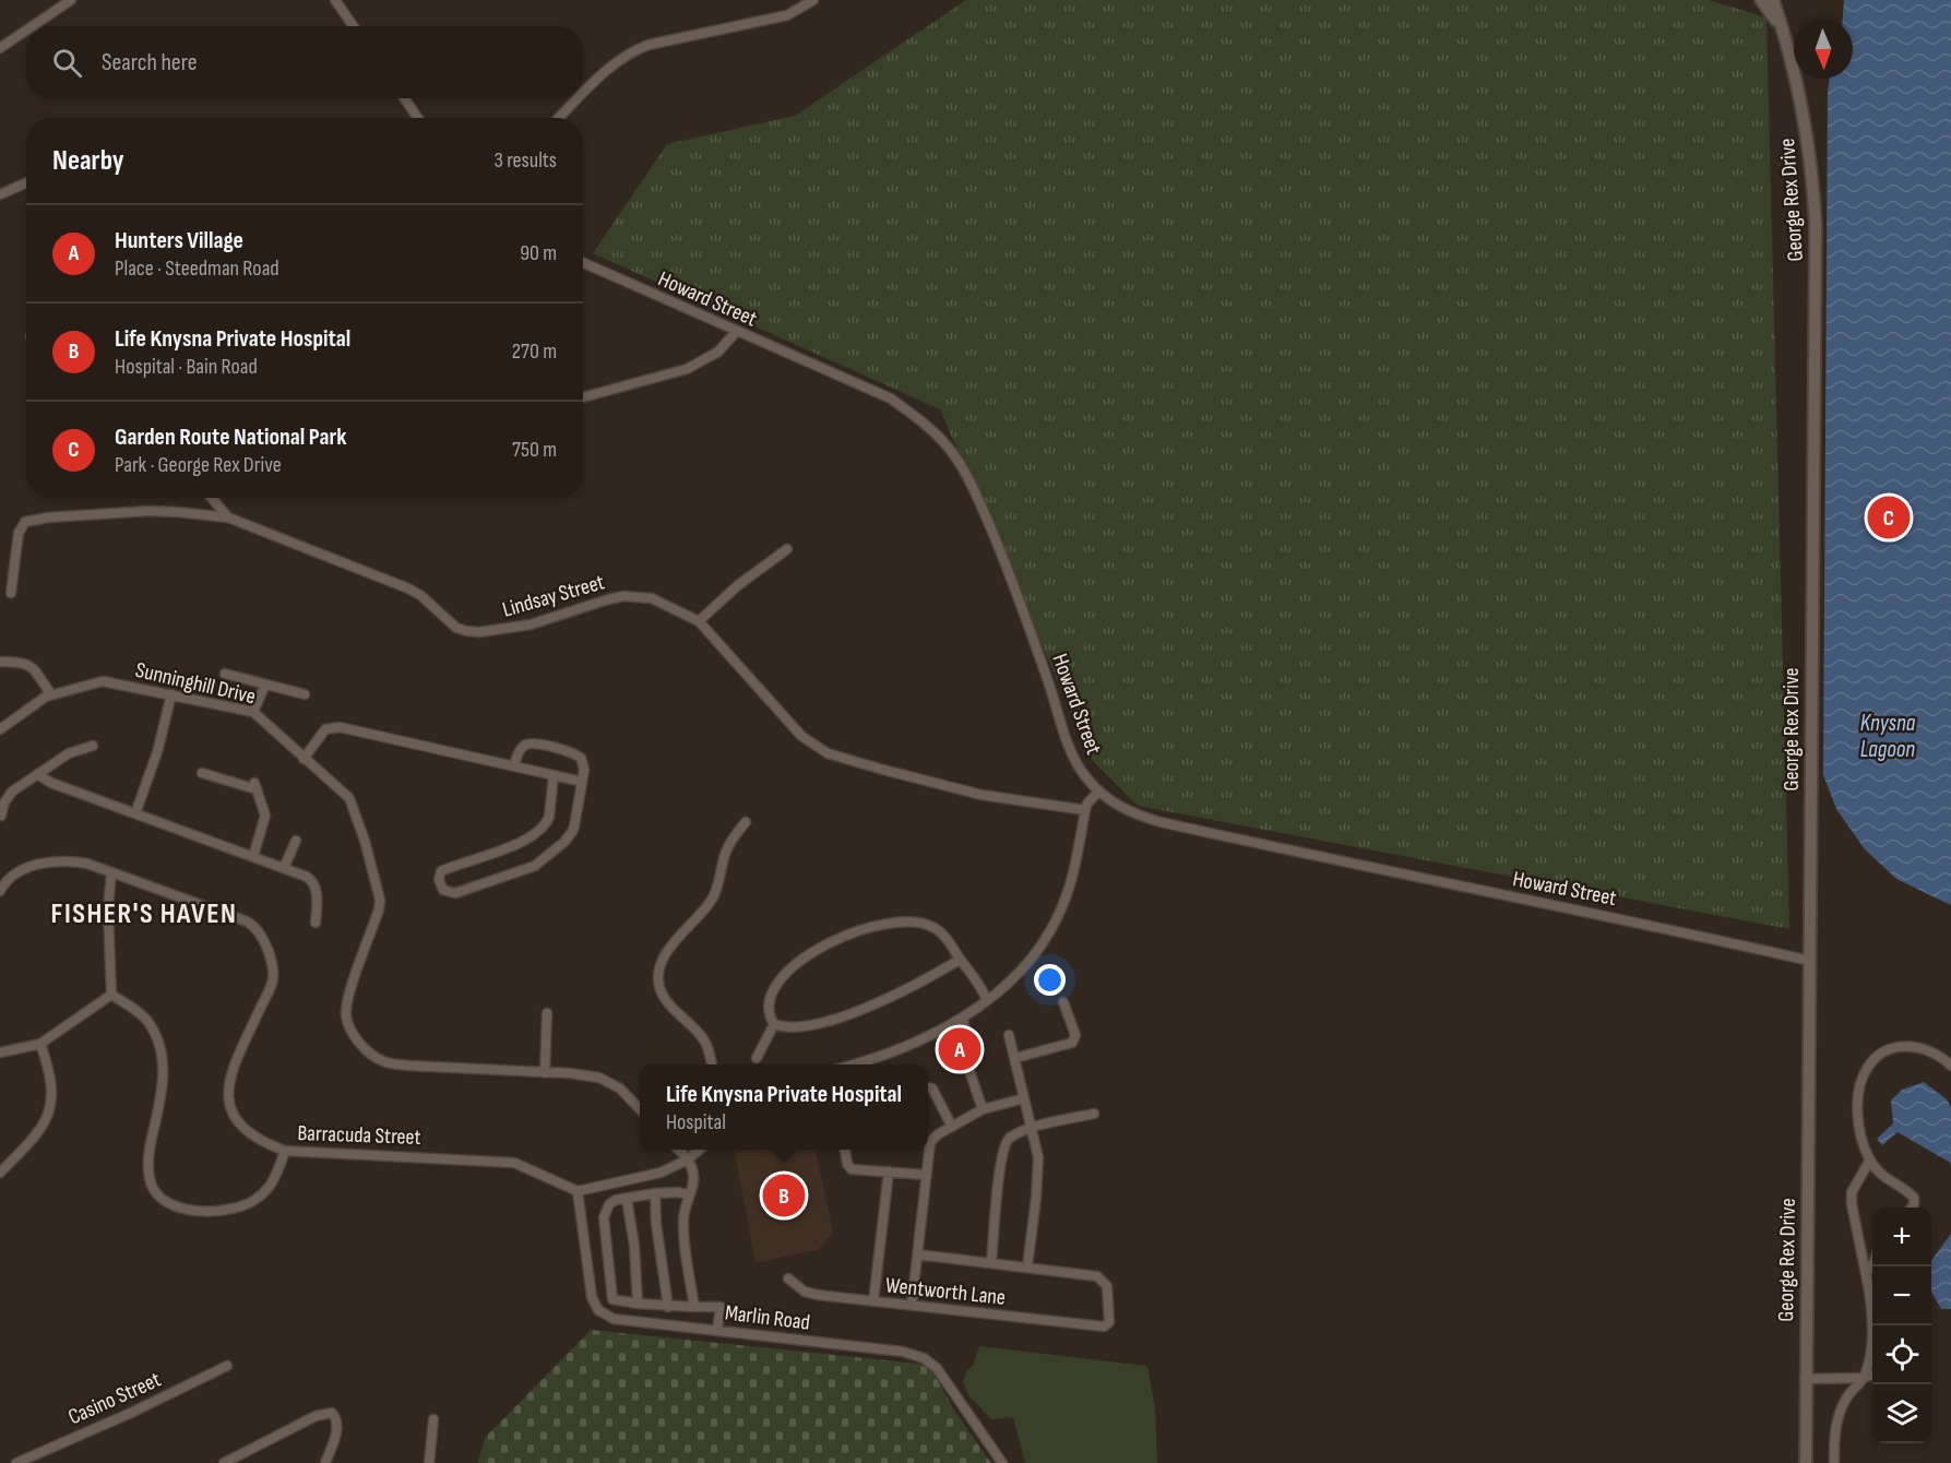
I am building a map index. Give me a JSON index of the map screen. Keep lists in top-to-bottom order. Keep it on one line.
{"streets":{"street":["George Rex Drive","Howard Street","Lindsay Street","Sunninghill Drive","Barracuda Street","Wentworth Lane","Marlin Road","Casino Street"]},"crossings":[["George Rex Drive","Howard Street"],["Barracuda Street","Marlin Road"]],"districts":["FISHER'S HAVEN"],"water":["Knysna Lagoon"],"north":"bottom","page":{"search":"Search here","heading":["Nearby","3 results"],"list":[{"mark":"A","name":"Hunters Village","note":"Place · Steedman Road","value":"90 m"},{"mark":"B","name":"Life Knysna Private Hospital","note":"Hospital · Bain Road","value":"270 m"},{"mark":"C","name":"Garden Route National Park","note":"Park · George Rex Drive","value":"750 m"}],"pins":["C","A","B"],"popup":["Life Knysna Private Hospital","Hospital"],"map_buttons":["+","−"]}}
